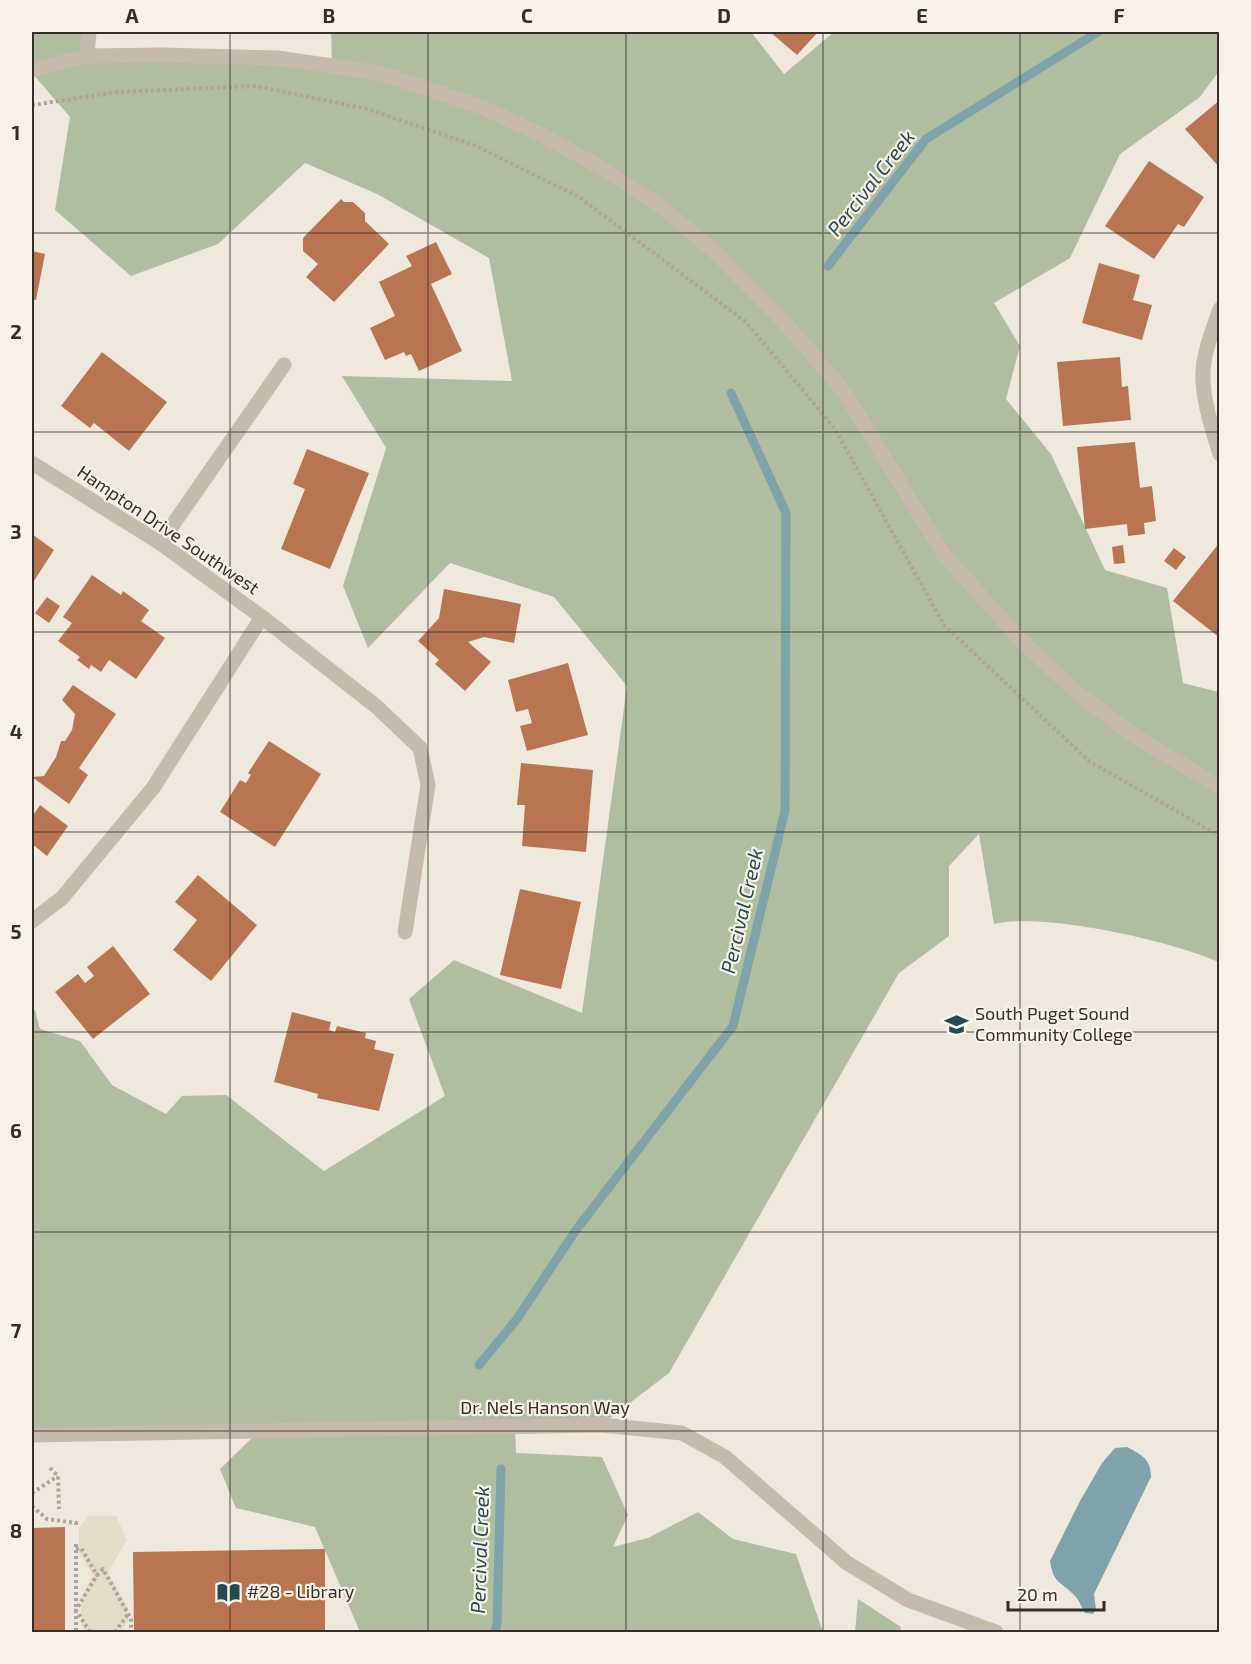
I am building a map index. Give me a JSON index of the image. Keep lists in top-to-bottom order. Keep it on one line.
{"streets":{"street":["Hampton Drive Southwest","Dr. Nels Hanson Way"]},"water":["Percival Creek"],"places":{"school or university":["South Puget Sound Community College"],"library":["#28 - Library"]},"scale_bar":"20 m","grid":{"columns":["A","B","C","D","E","F"],"rows":["1","2","3","4","5","6","7","8"]}}
